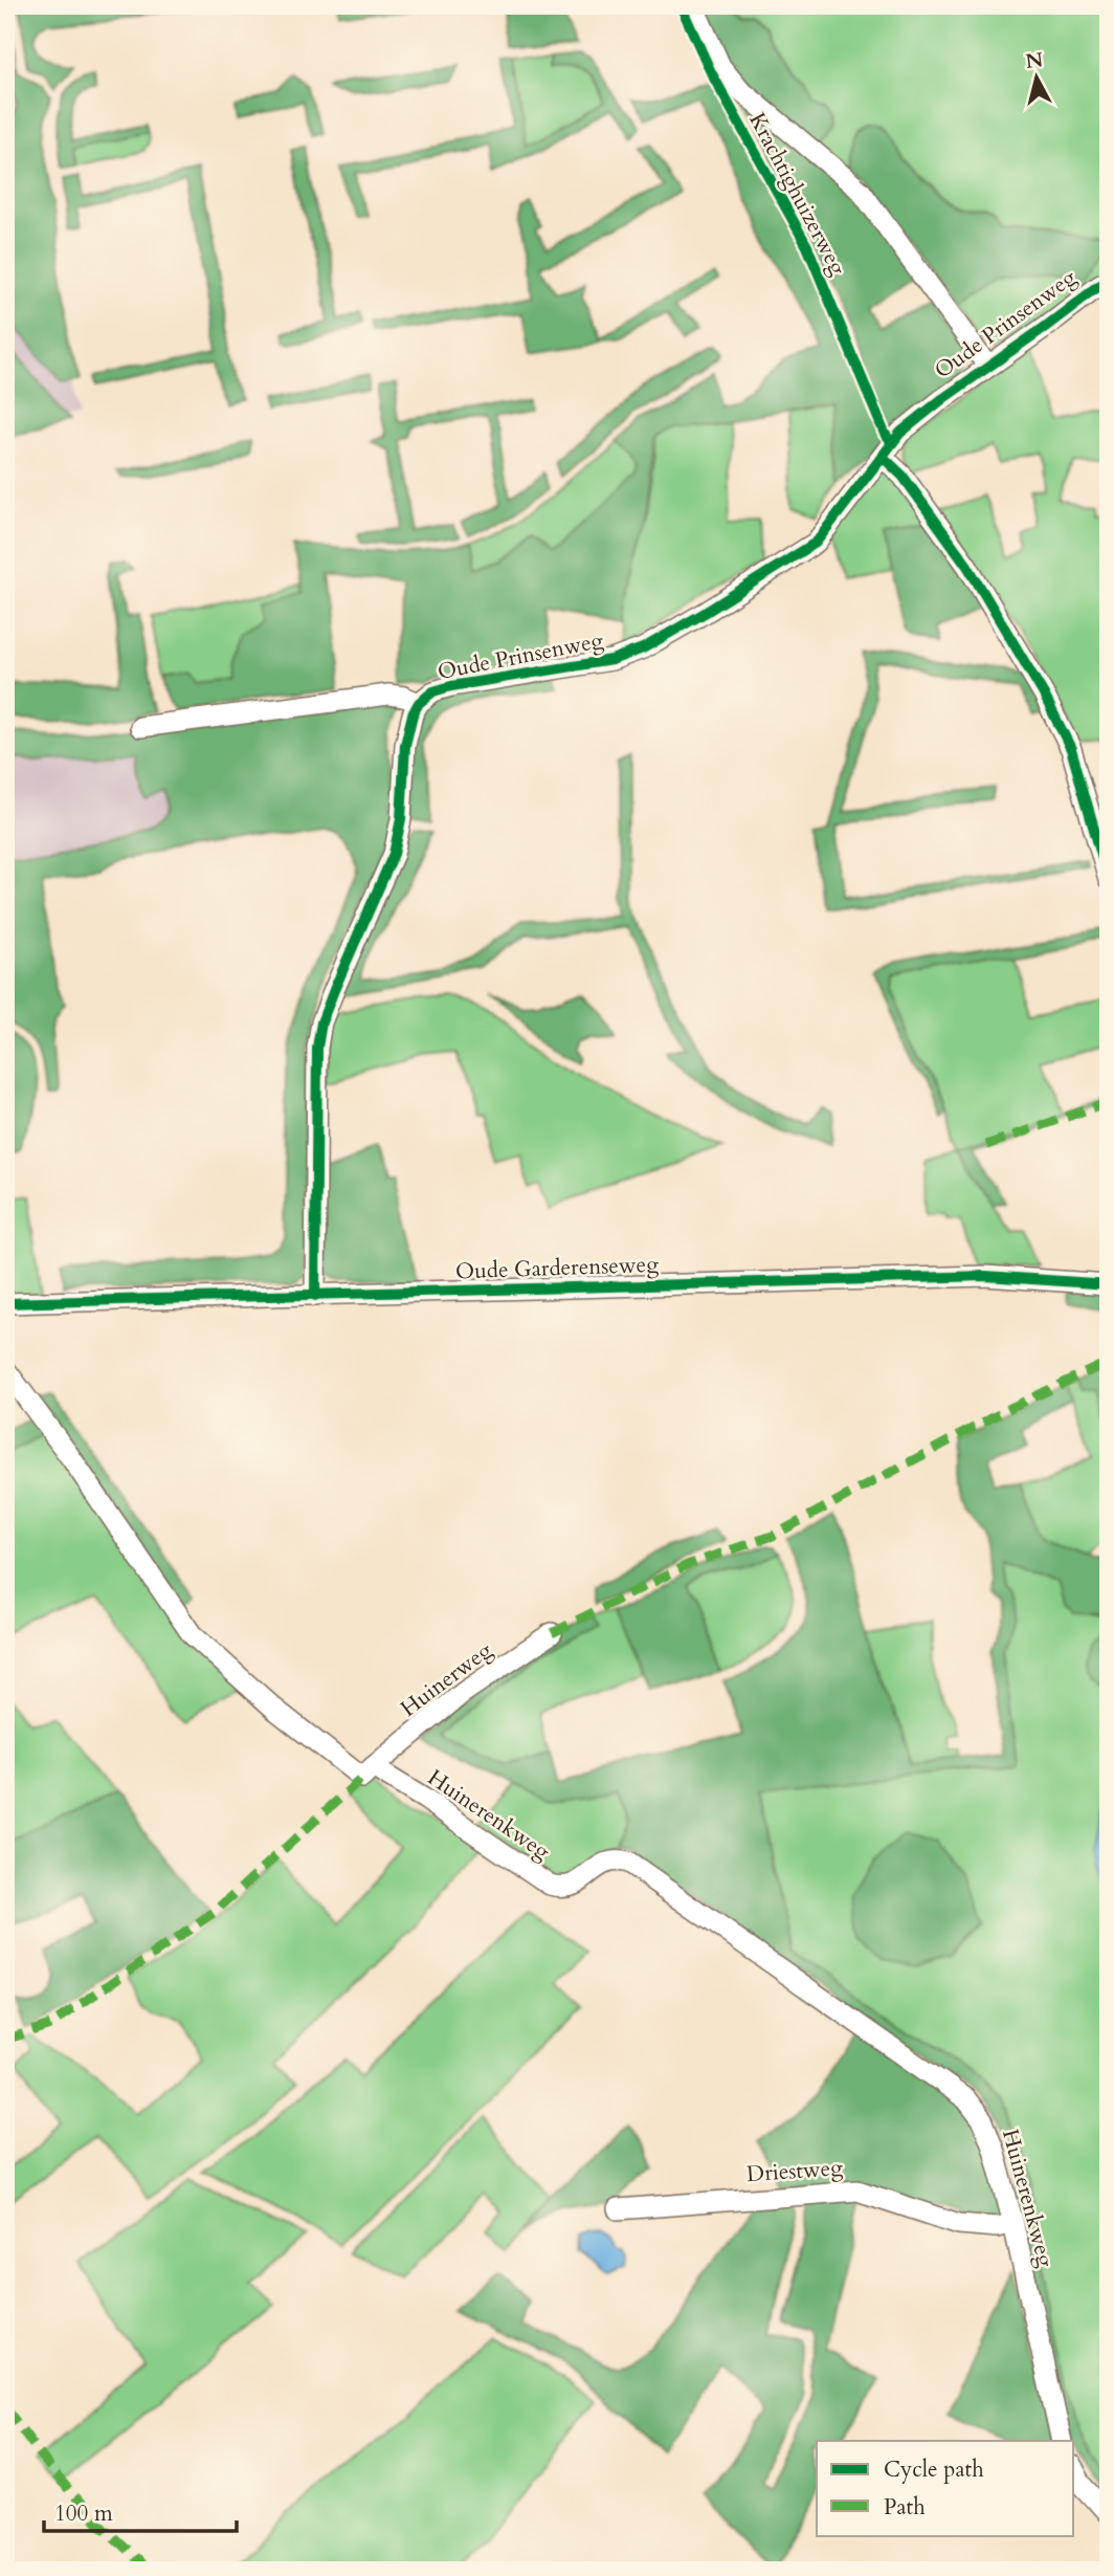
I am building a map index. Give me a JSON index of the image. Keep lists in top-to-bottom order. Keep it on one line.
{"streets":{"street":["Krachtighuizerweg","Oude Prinsenweg","Oude Garderenseweg","Huinerweg","Huinerenkweg","Driestweg"]},"crossings":[["Krachtighuizerweg","Oude Prinsenweg"],["Oude Prinsenweg","Oude Garderenseweg"],["Huinerweg","Huinerenkweg"],["Huinerenkweg","Driestweg"]],"legend":["Cycle path","Path"],"scale_bar":"100 m","north":"top"}
